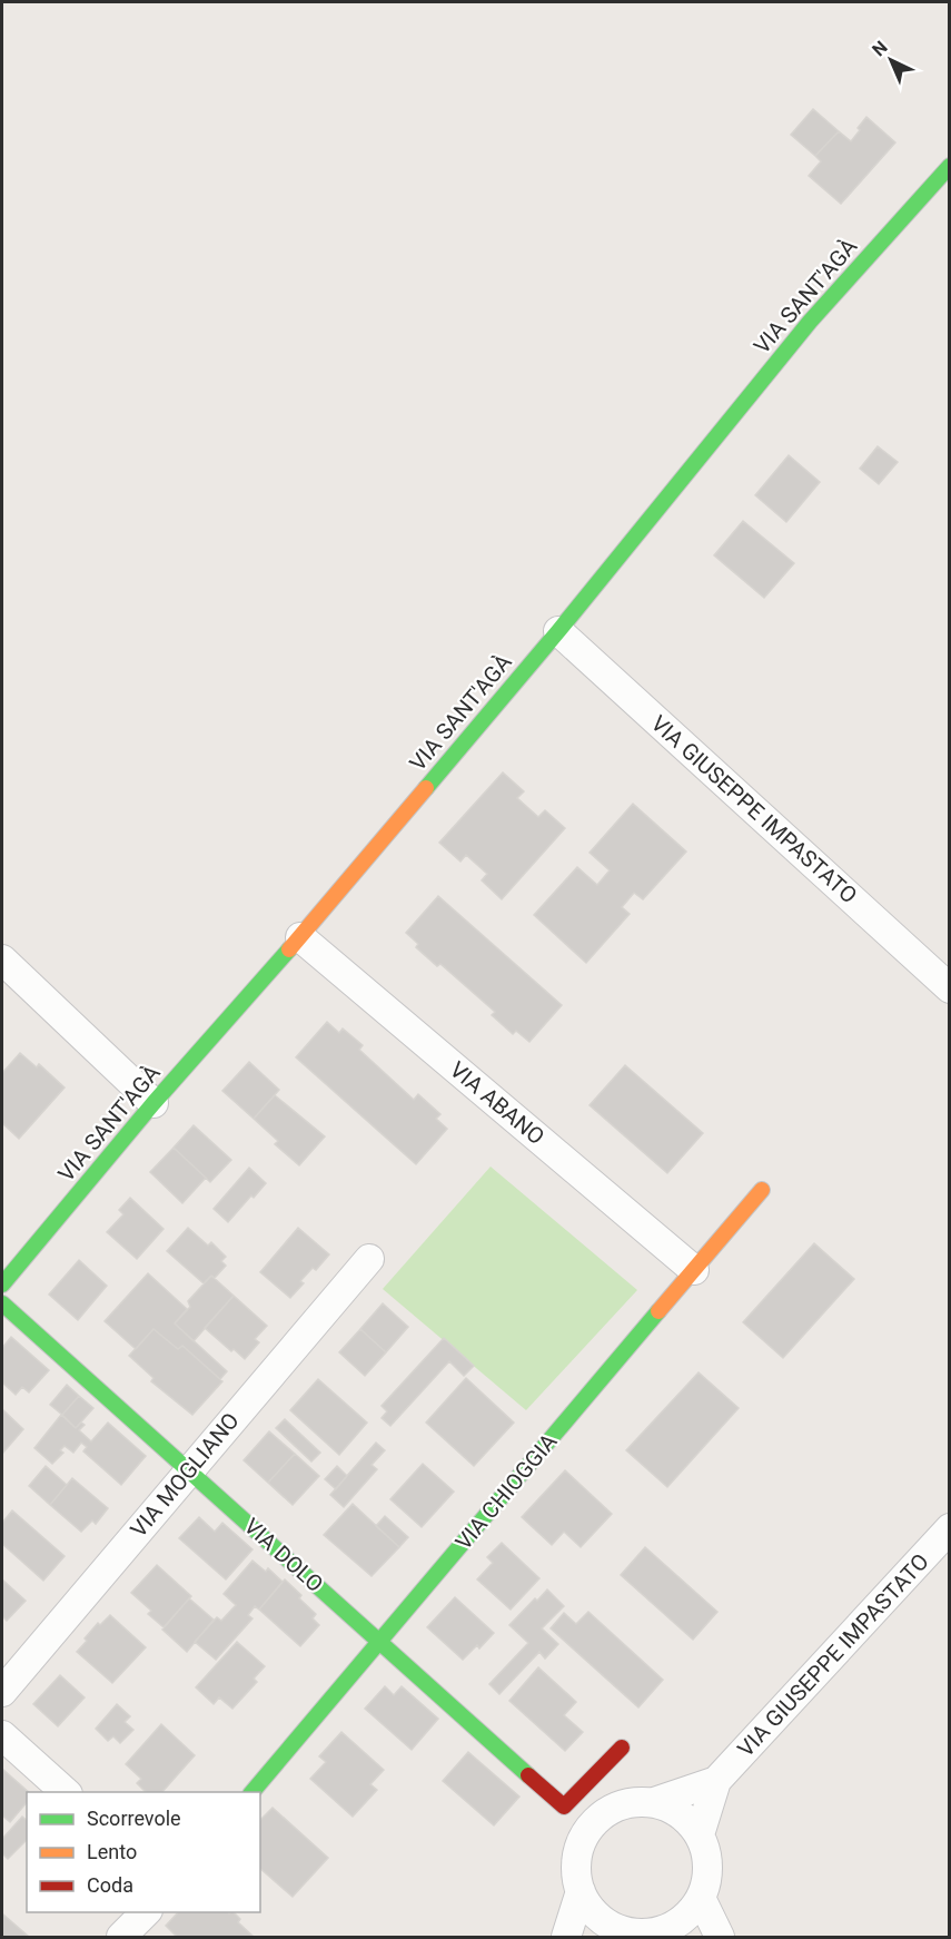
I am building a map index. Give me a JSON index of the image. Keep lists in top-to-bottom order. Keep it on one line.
{"streets":{"street":["VIA SANT'AGÀ","VIA GIUSEPPE IMPASTATO","VIA ABANO","VIA MOGLIANO","VIA CHIOGGIA","VIA DOLO"]},"crossings":[["VIA SANT'AGÀ","VIA GIUSEPPE IMPASTATO"],["VIA SANT'AGÀ","VIA ABANO"],["VIA GIUSEPPE IMPASTATO","VIA DOLO"],["VIA ABANO","VIA CHIOGGIA"],["VIA MOGLIANO","VIA DOLO"],["VIA CHIOGGIA","VIA DOLO"]],"legend":["Scorrevole","Lento","Coda"],"north":"top left"}
